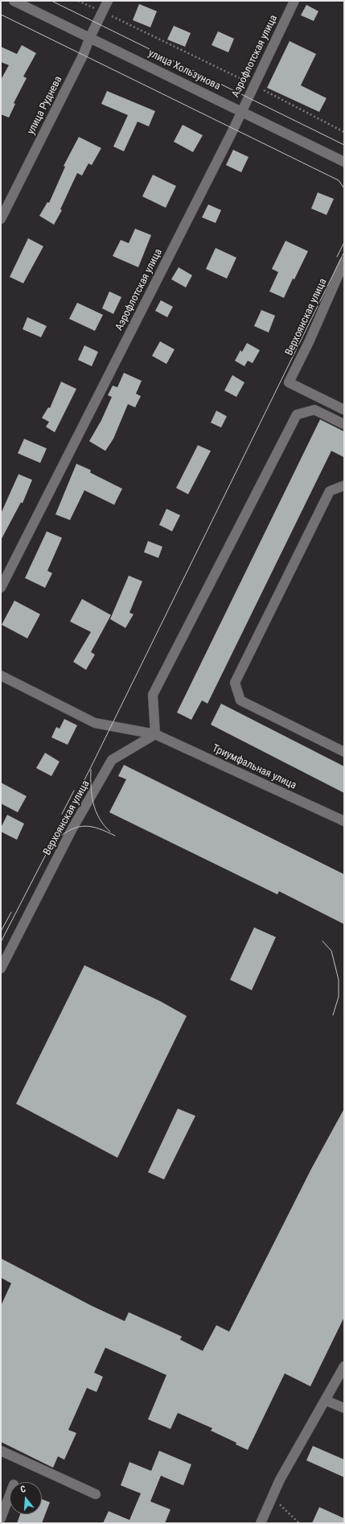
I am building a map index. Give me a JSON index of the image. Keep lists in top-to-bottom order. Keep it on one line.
{"streets":{"street":["Аэрофлотская улица","улица Хользунова","улица Руднева","Верхоянская улица","Триумфальная улица"]},"crossings":[["Аэрофлотская улица","улица Хользунова"],["улица Хользунова","улица Руднева"],["Верхоянская улица","Триумфальная улица"]],"north":"top"}
